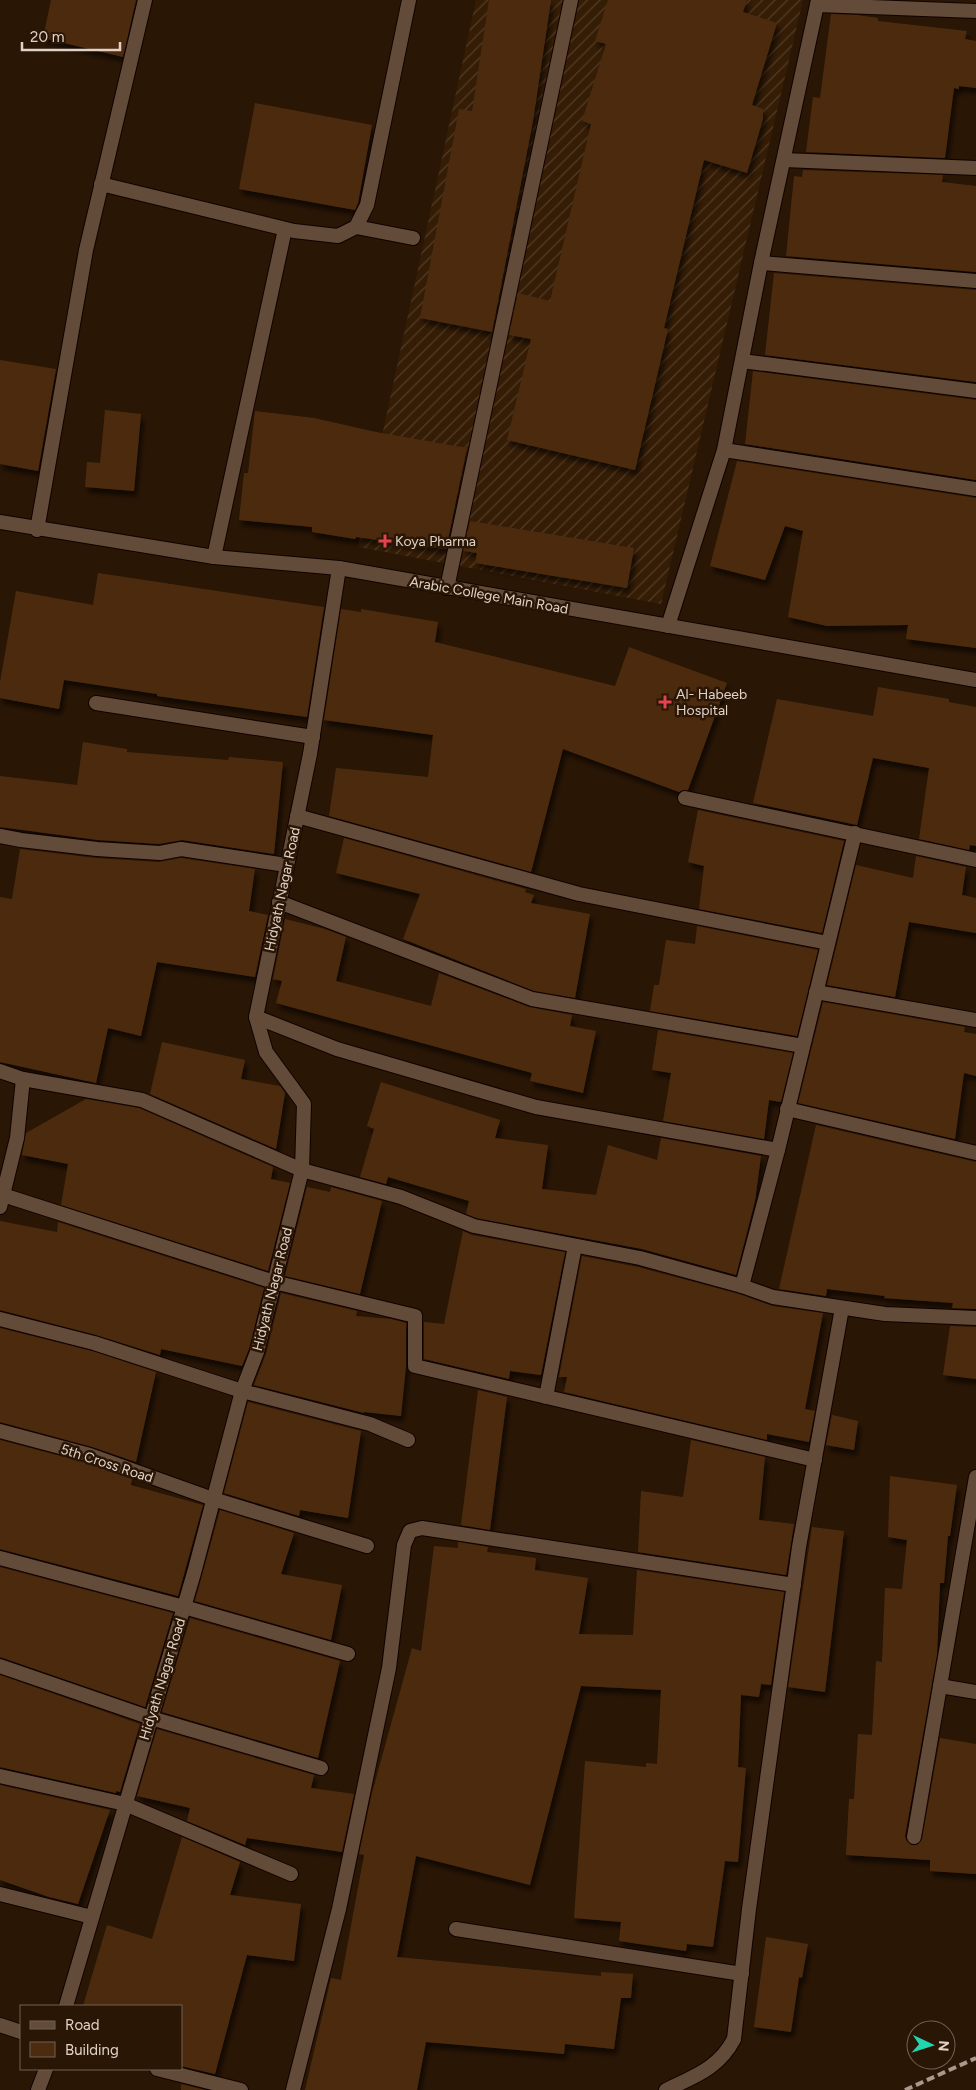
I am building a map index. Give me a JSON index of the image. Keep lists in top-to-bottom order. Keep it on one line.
{"streets":{"street":["Arabic College Main Road","Hidyath Nagar Road","5th Cross Road"]},"crossings":[["Arabic College Main Road","Hidyath Nagar Road"],["Hidyath Nagar Road","5th Cross Road"]],"places":{"health":["Koya Pharma","Al- Habeeb Hospital"]},"legend":["Road","Building"],"scale_bar":"20 m","north":"right"}
